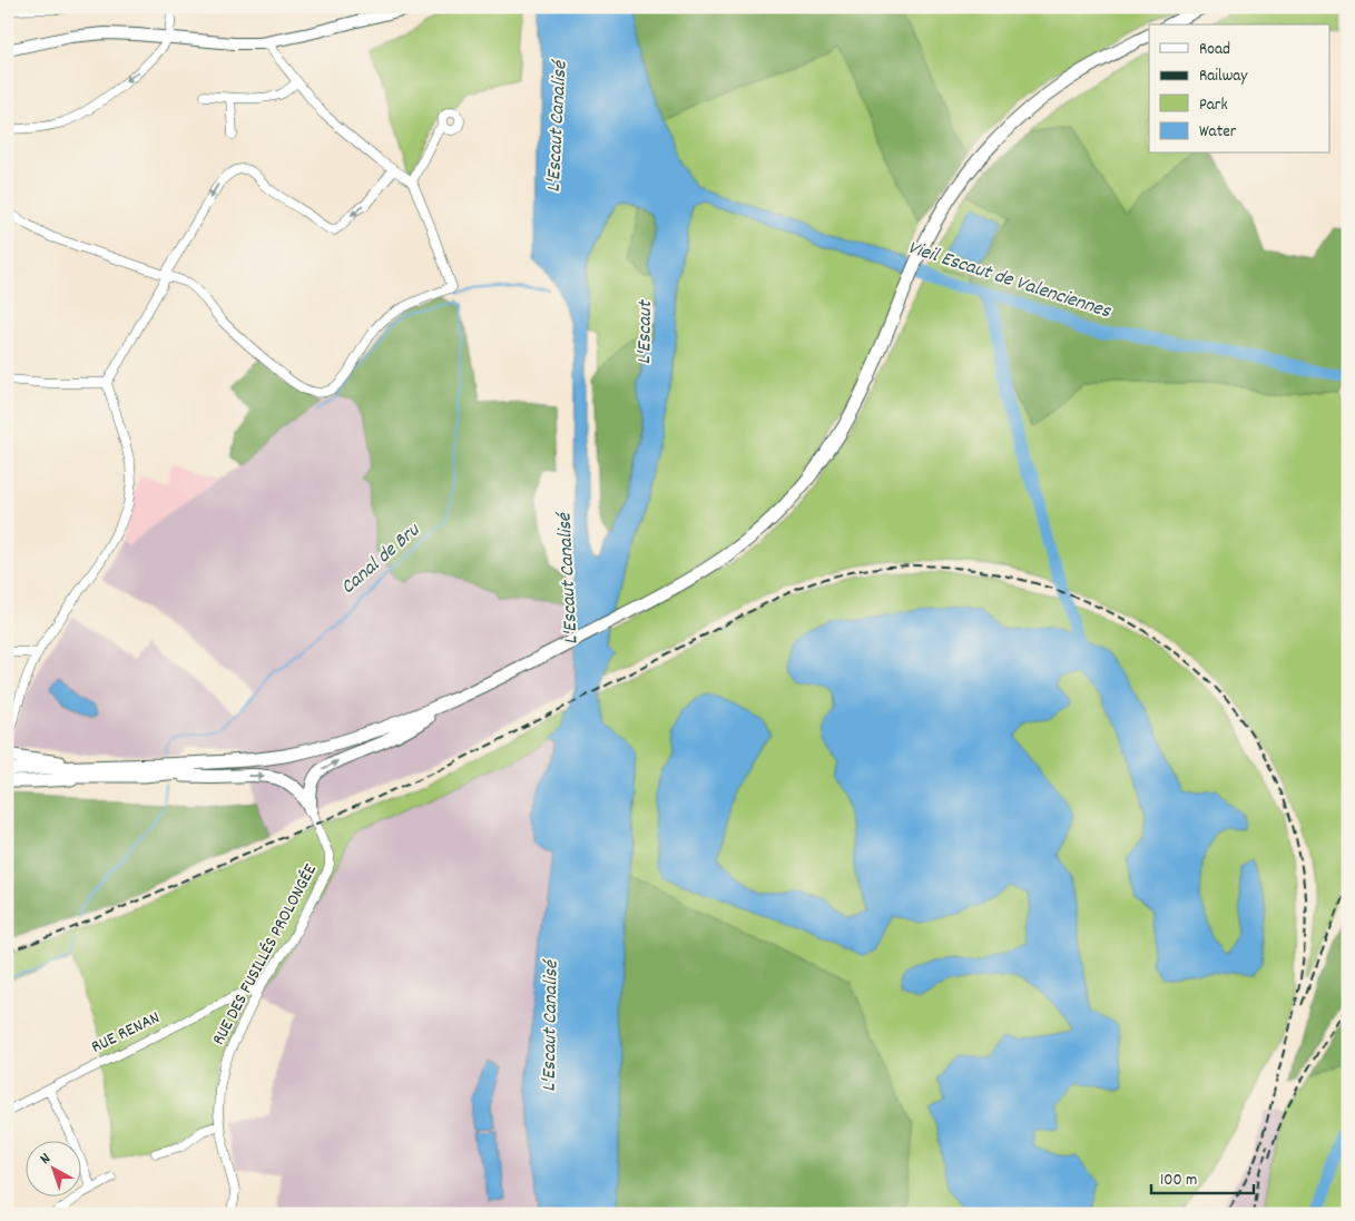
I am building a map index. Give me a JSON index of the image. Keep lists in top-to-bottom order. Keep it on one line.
{"streets":{"street":["RUE DES FUSILLÉS PROLONGÉE","RUE RENAN"]},"crossings":[["RUE DES FUSILLÉS PROLONGÉE","RUE RENAN"]],"water":["L'Escaut Canalisé","Vieil Escaut de Valenciennes","L'Escaut","Canal de Bru"],"legend":["Road","Railway","Park","Water"],"scale_bar":"100 m","north":"top left"}
